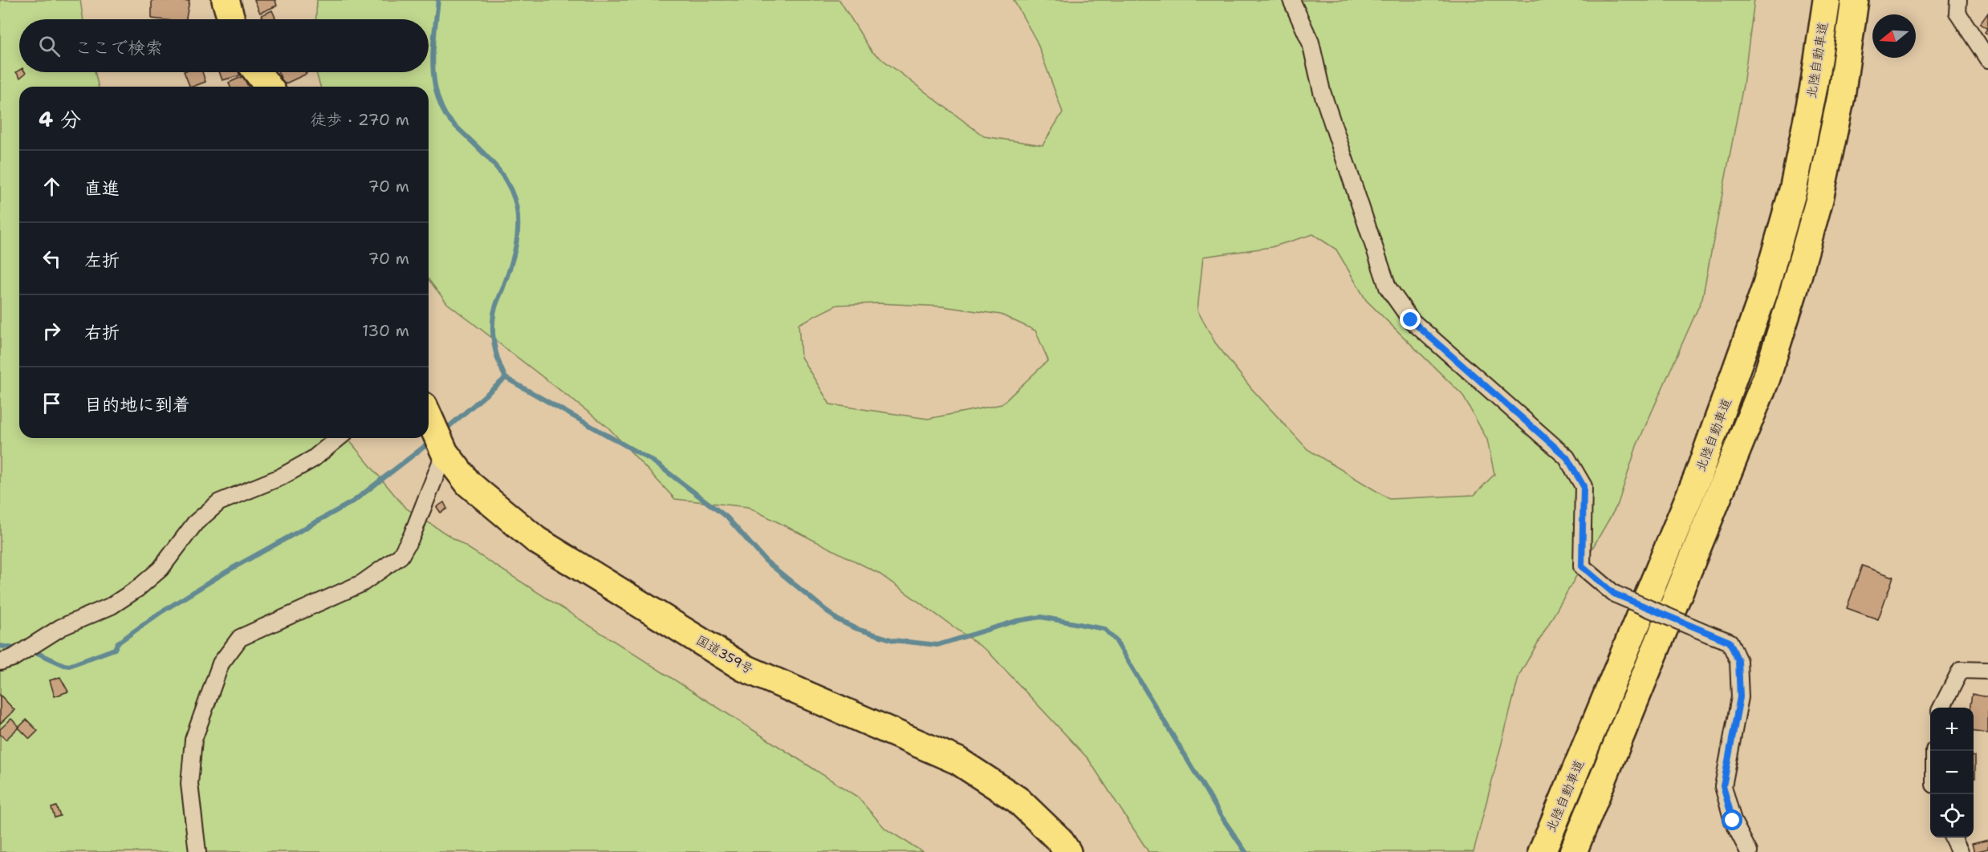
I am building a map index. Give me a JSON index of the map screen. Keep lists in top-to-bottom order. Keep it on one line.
{"streets":{"highway":["北陸自動車道","国道359号"]},"north":"left","page":{"search":"ここで検索","heading":["4 分","徒歩 · 270 m"],"list":[["直進","70 m"],["左折","70 m"],["右折","130 m"],"目的地に到着"],"map_buttons":["+","−"]}}
